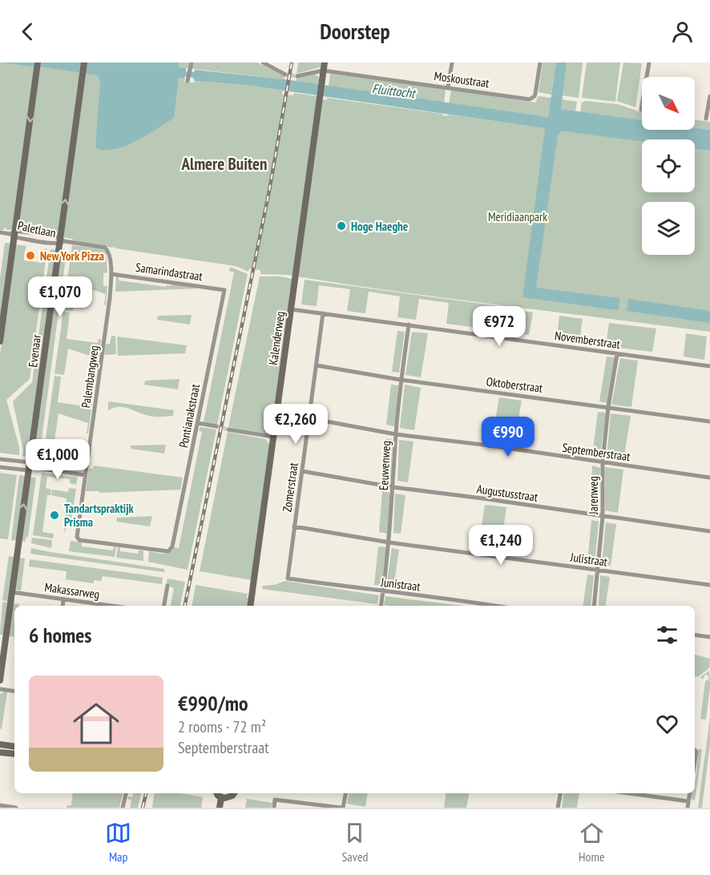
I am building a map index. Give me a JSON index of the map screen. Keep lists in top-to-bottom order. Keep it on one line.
{"streets":{"main road":["Kalenderweg","Evenaar"],"street":["Moskoustraat","Paletlaan","Samarindastraat","Novemberstraat","Palembangweg","Oktoberstraat","Pontianakstraat","Septemberstraat","Eeuwenweg","Zomerstraat","Augustusstraat","Jarenweg","Julistraat","Junistraat","Makassarweg"]},"crossings":[["Moskoustraat","Kalenderweg"],["Paletlaan","Evenaar"],["Paletlaan","Palembangweg"],["Samarindastraat","Palembangweg"],["Samarindastraat","Pontianakstraat"],["Kalenderweg","Novemberstraat"],["Novemberstraat","Eeuwenweg"],["Novemberstraat","Zomerstraat"],["Novemberstraat","Jarenweg"],["Evenaar","Palembangweg"],["Evenaar","Makassarweg"],["Palembangweg","Pontianakstraat"],["Oktoberstraat","Eeuwenweg"],["Oktoberstraat","Zomerstraat"],["Oktoberstraat","Jarenweg"],["Septemberstraat","Eeuwenweg"],["Septemberstraat","Zomerstraat"],["Septemberstraat","Jarenweg"],["Eeuwenweg","Augustusstraat"],["Eeuwenweg","Julistraat"],["Eeuwenweg","Junistraat"],["Zomerstraat","Augustusstraat"],["Zomerstraat","Julistraat"],["Zomerstraat","Junistraat"],["Augustusstraat","Jarenweg"],["Jarenweg","Julistraat"]],"districts":["Almere Buiten"],"water":["Fluittocht"],"parks":["Meridiaanpark"],"places":["Hoge Haeghe","New York Pizza","Tandartspraktijk Prisma"],"north":"bottom right","page":{"header":"Doorstep","price":["€1,070","€972","€2,260","€990","€1,000","€1,240"],"heading":"6 homes","list":[{"name":"€990/mo","note":"2 rooms · 72 m² · Septemberstraat"}],"tabs":["Map","Saved","Home"]}}
